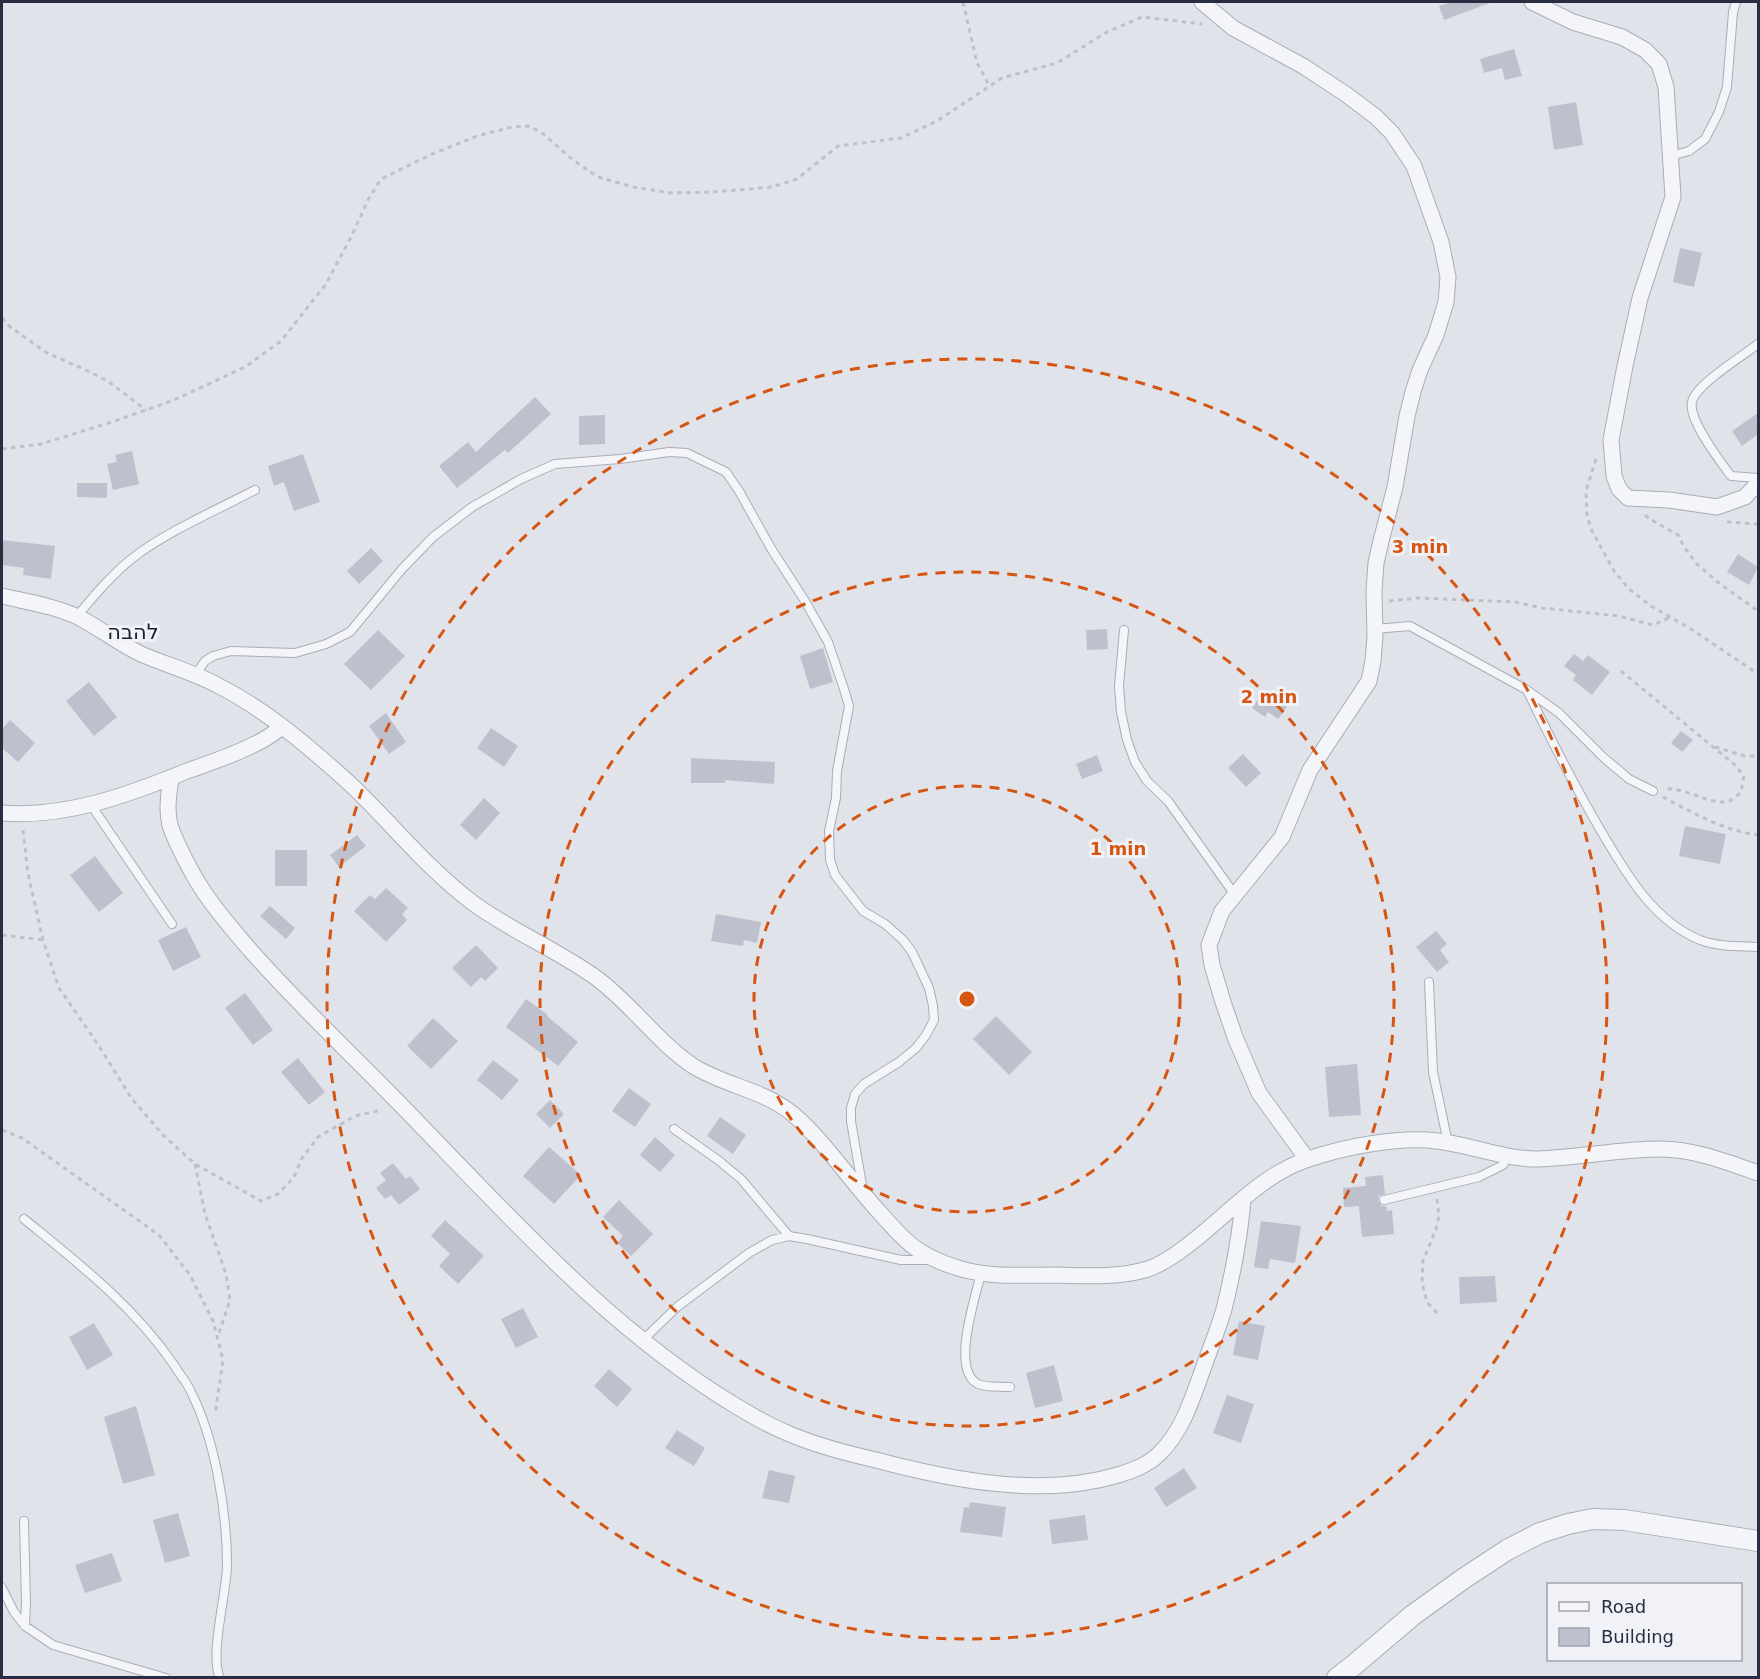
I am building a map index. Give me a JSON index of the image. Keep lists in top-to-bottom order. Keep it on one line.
{"districts":["להבה"],"legend":["Road","Building"],"rings":["3 min","2 min","1 min"]}
